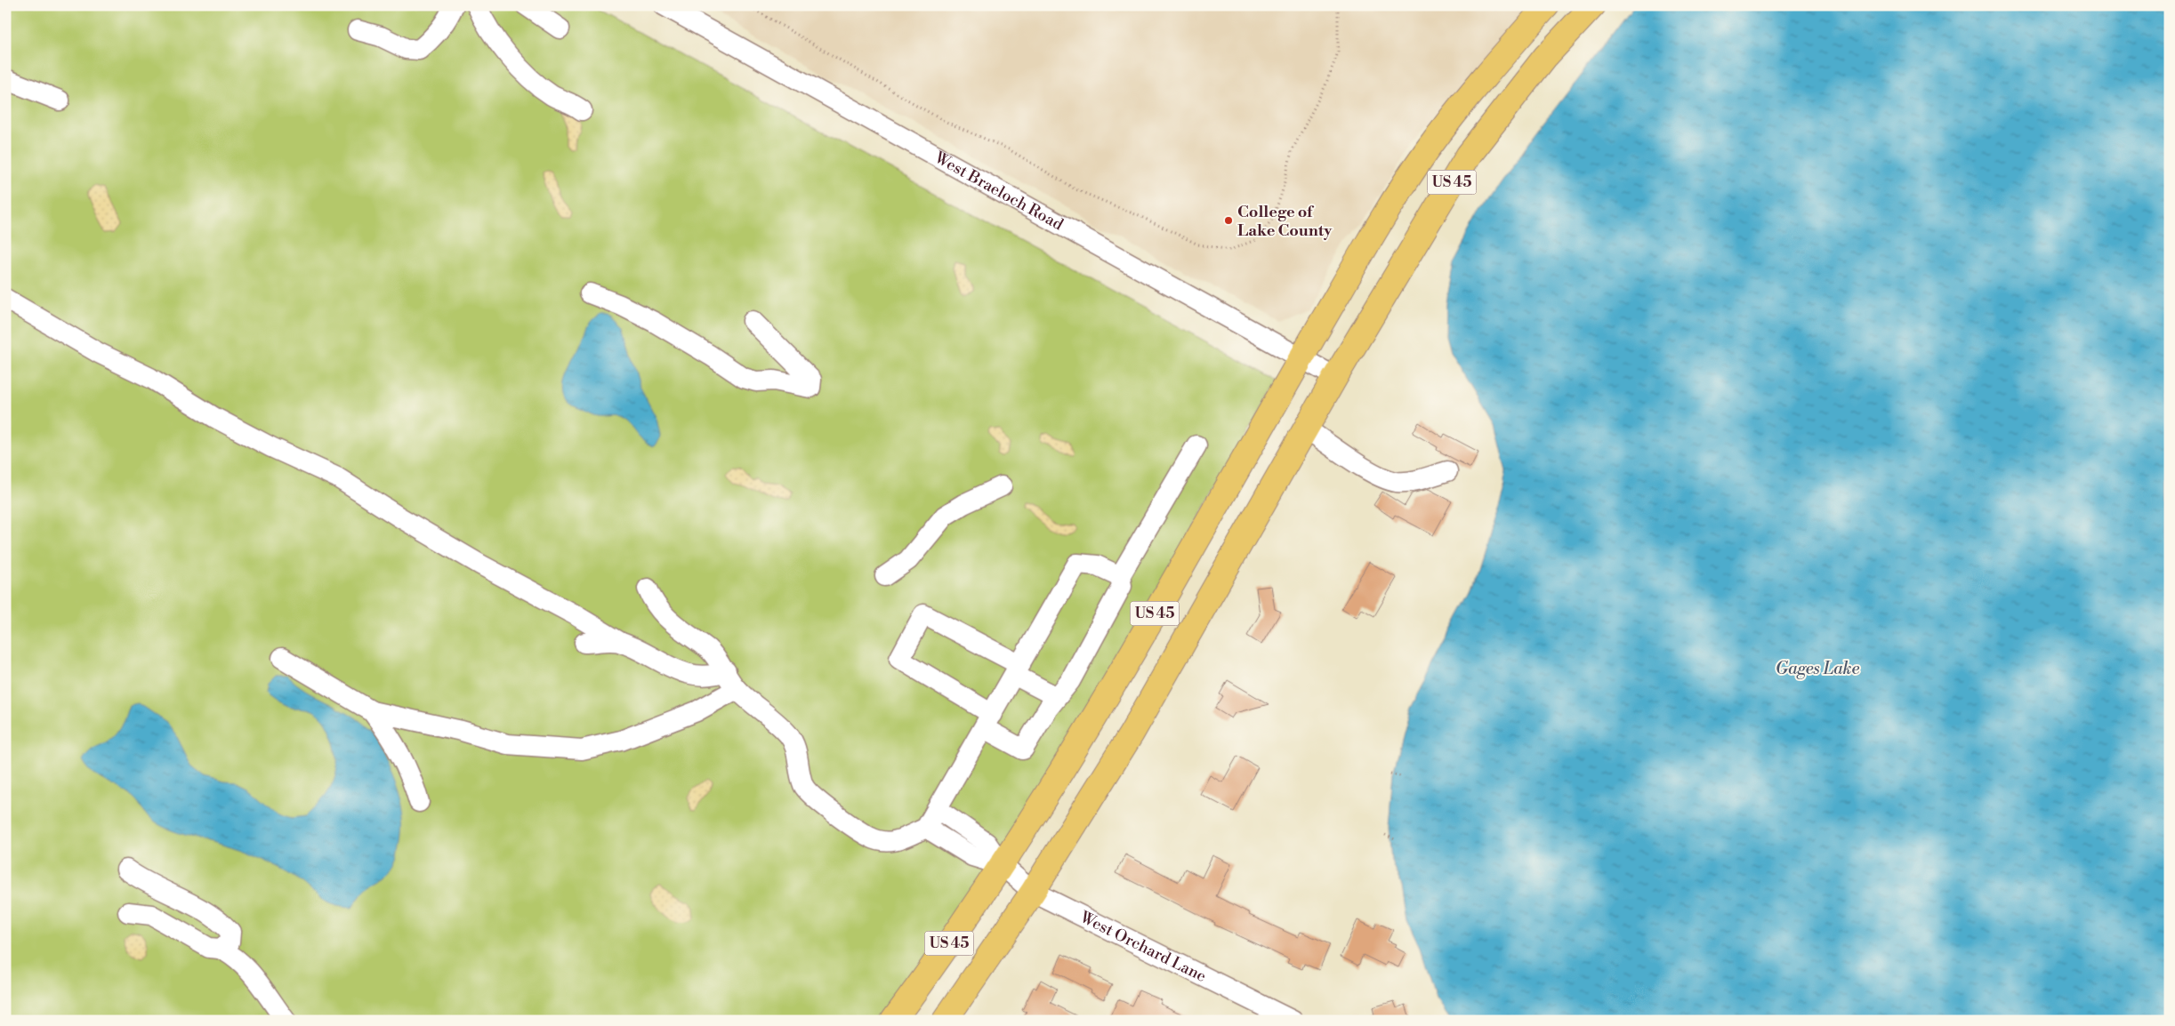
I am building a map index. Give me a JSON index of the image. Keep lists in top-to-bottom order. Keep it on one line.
{"streets":{"main road":["US 45"],"street":["West Braeloch Road","West Orchard Lane"]},"crossings":[["US 45","West Braeloch Road"],["US 45","West Orchard Lane"]],"water":["Gages Lake"],"places":["College of Lake County"]}
